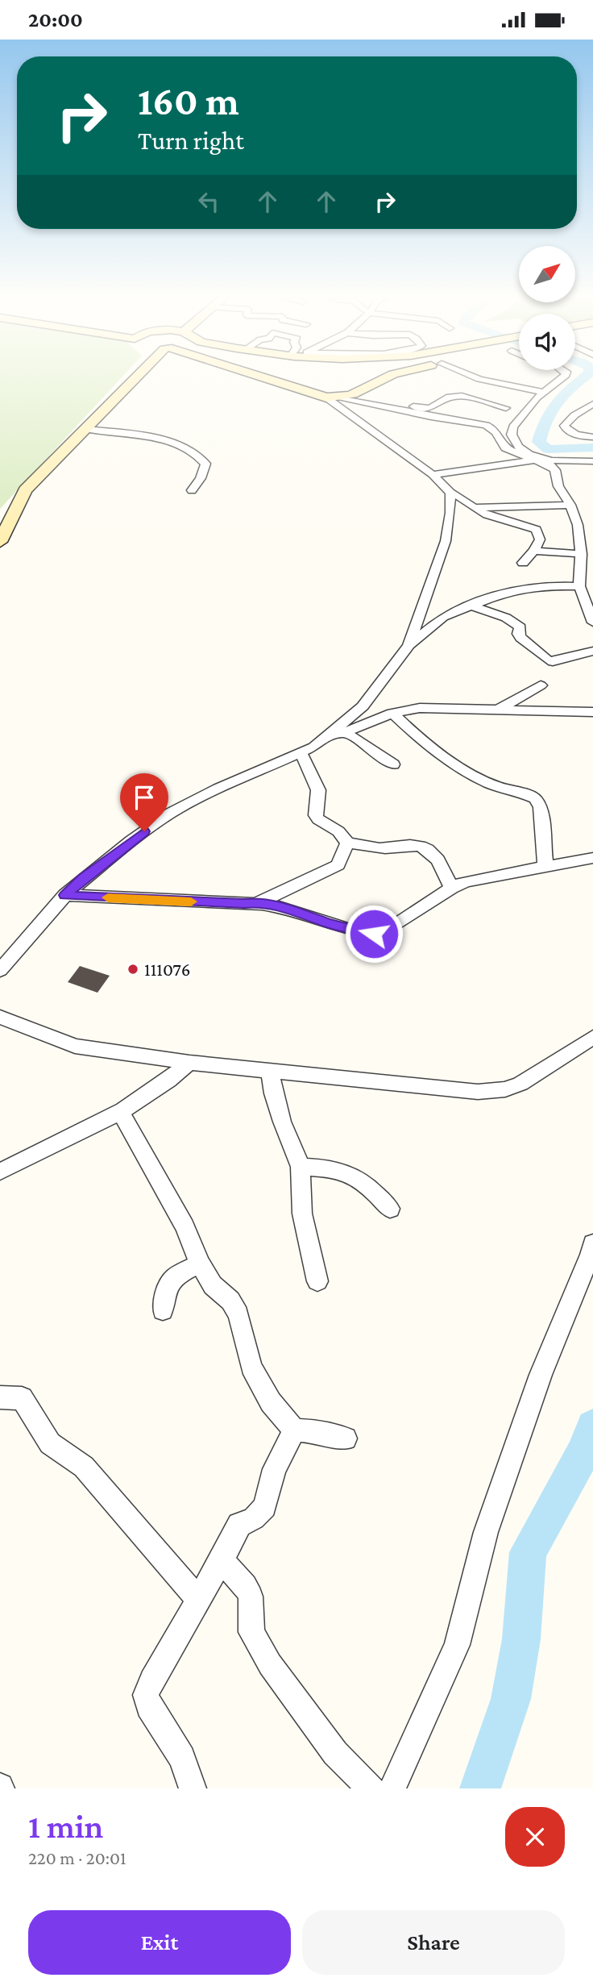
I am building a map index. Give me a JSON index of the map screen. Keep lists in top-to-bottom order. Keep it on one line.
{"places":["111076"],"north":"top right","page":{"status":"20:00","turn":["160 m","Turn right"],"heading":["1 min","220 m · 20:01"],"buttons":["Exit","Share"]}}
